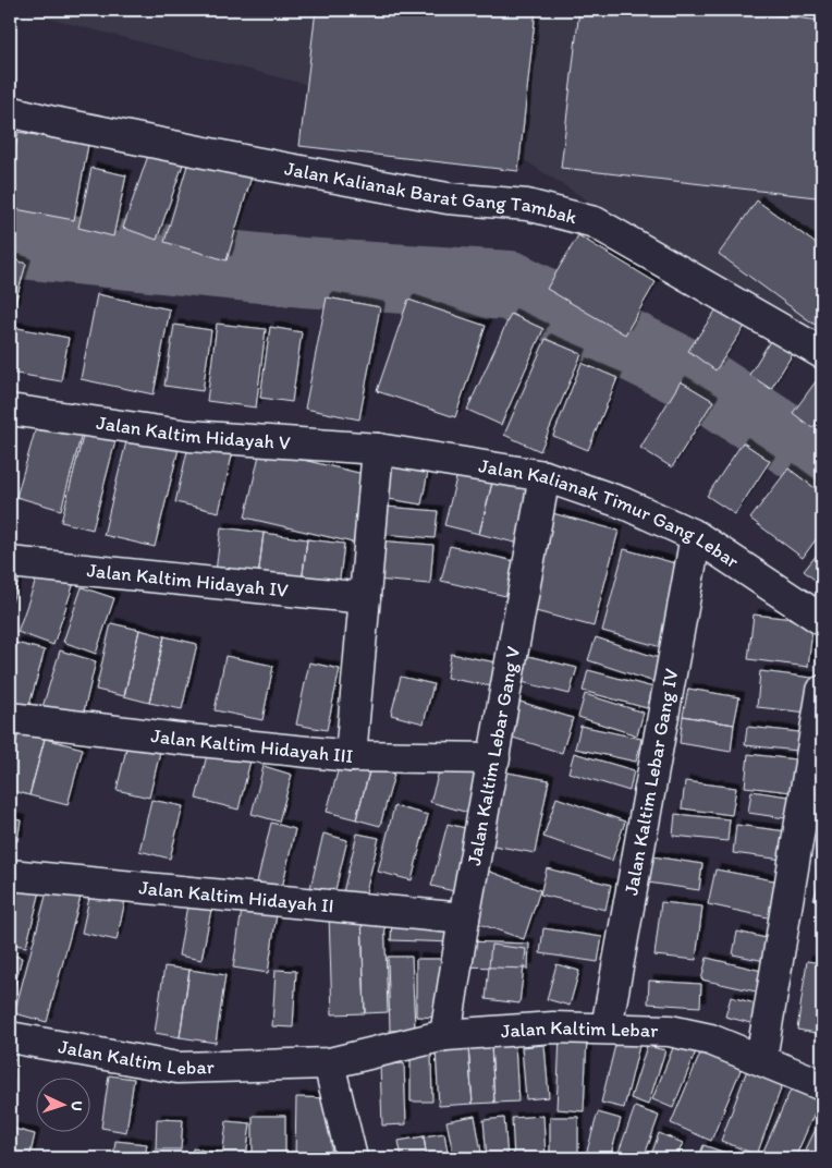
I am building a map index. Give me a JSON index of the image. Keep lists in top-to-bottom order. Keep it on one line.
{"streets":{"street":["Jalan Kalianak Barat Gang Tambak","Jalan Kaltim Hidayah V","Jalan Kalianak Timur Gang Lebar","Jalan Kaltim Hidayah IV","Jalan Kaltim Hidayah III","Jalan Kaltim Lebar Gang V","Jalan Kaltim Lebar Gang IV","Jalan Kaltim Hidayah II","Jalan Kaltim Lebar"]},"crossings":[["Jalan Kaltim Hidayah V","Jalan Kalianak Timur Gang Lebar"],["Jalan Kalianak Timur Gang Lebar","Jalan Kaltim Lebar Gang V"],["Jalan Kalianak Timur Gang Lebar","Jalan Kaltim Lebar Gang IV"],["Jalan Kaltim Hidayah III","Jalan Kaltim Lebar Gang V"],["Jalan Kaltim Lebar Gang V","Jalan Kaltim Hidayah II"],["Jalan Kaltim Lebar Gang V","Jalan Kaltim Lebar"],["Jalan Kaltim Lebar Gang IV","Jalan Kaltim Lebar"]],"north":"right"}
